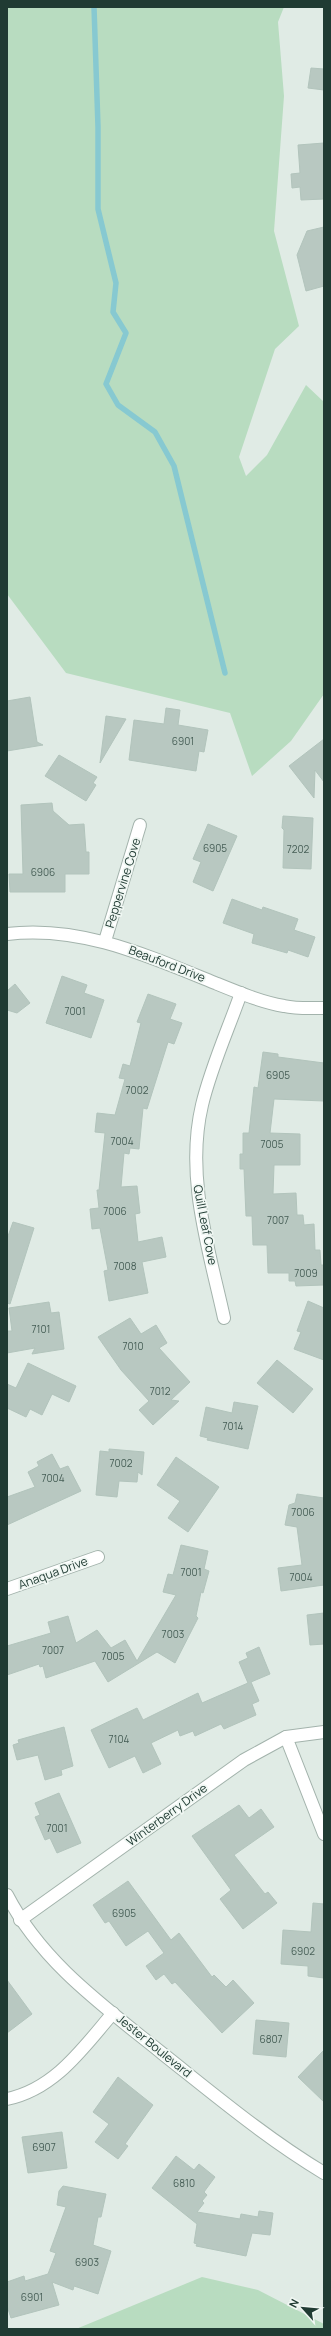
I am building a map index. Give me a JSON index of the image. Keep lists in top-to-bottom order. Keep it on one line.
{"streets":{"street":["Peppervine Cove","Beauford Drive","Quill Leaf Cove","Anaqua Drive","Winterberry Drive","Jester Boulevard"]},"crossings":[["Peppervine Cove","Beauford Drive"],["Beauford Drive","Quill Leaf Cove"],["Winterberry Drive","Jester Boulevard"]],"house_numbers":["6901","6905","7202","6906","7001","6905","7002","7004","7005","7006","7007","7008","7009","7101","7010","7012","7014","7002","7004","7006","7001","7004","7003","7007","7005","7104","7001","6905","6902","6807","6907","6810","6903","6901"],"north":"top left"}
